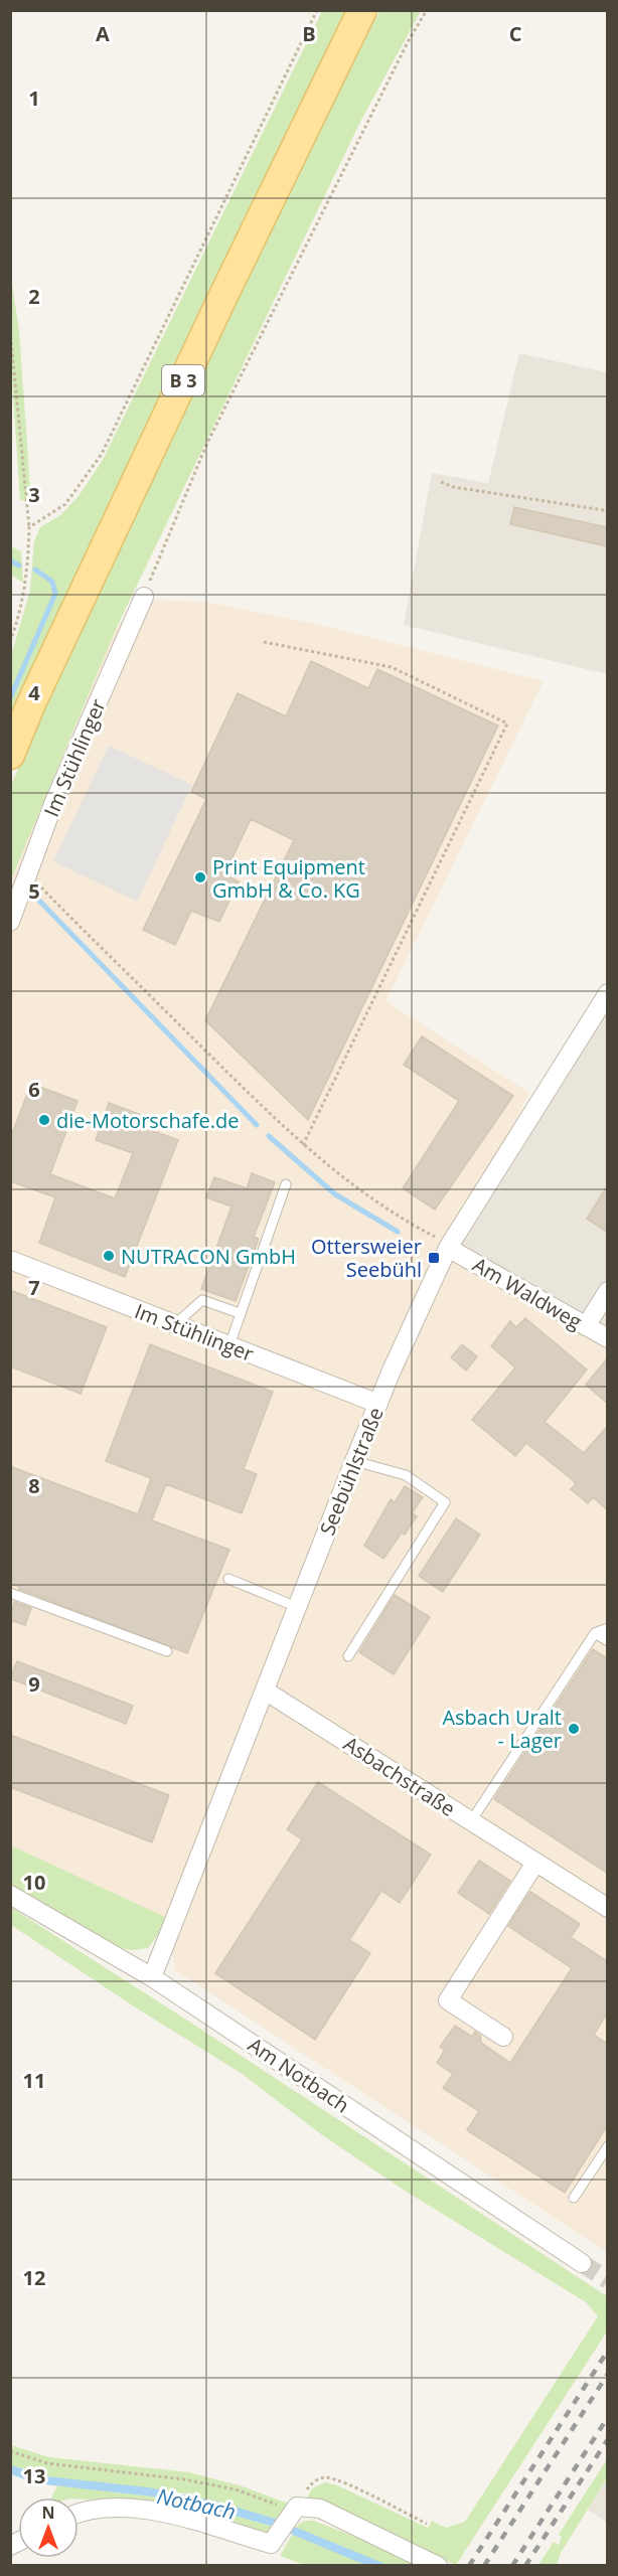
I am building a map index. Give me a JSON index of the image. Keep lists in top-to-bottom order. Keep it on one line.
{"streets":{"main road":["B 3"],"street":["Im Stühlinger","Am Waldweg","Seebühlstraße","Asbachstraße","Am Notbach"]},"crossings":[["Im Stühlinger","Seebühlstraße"],["Am Waldweg","Seebühlstraße"],["Seebühlstraße","Asbachstraße"],["Seebühlstraße","Am Notbach"]],"water":["Notbach"],"places":{"other":["Print Equipment GmbH & Co. KG","die-Motorschafe.de","NUTRACON GmbH","Asbach Uralt - Lager"],"transit":["Ottersweier Seebühl"]},"north":"top","grid":{"columns":["A","B","C"],"rows":["1","2","3","4","5","6","7","8","9","10","11","12","13"]}}
